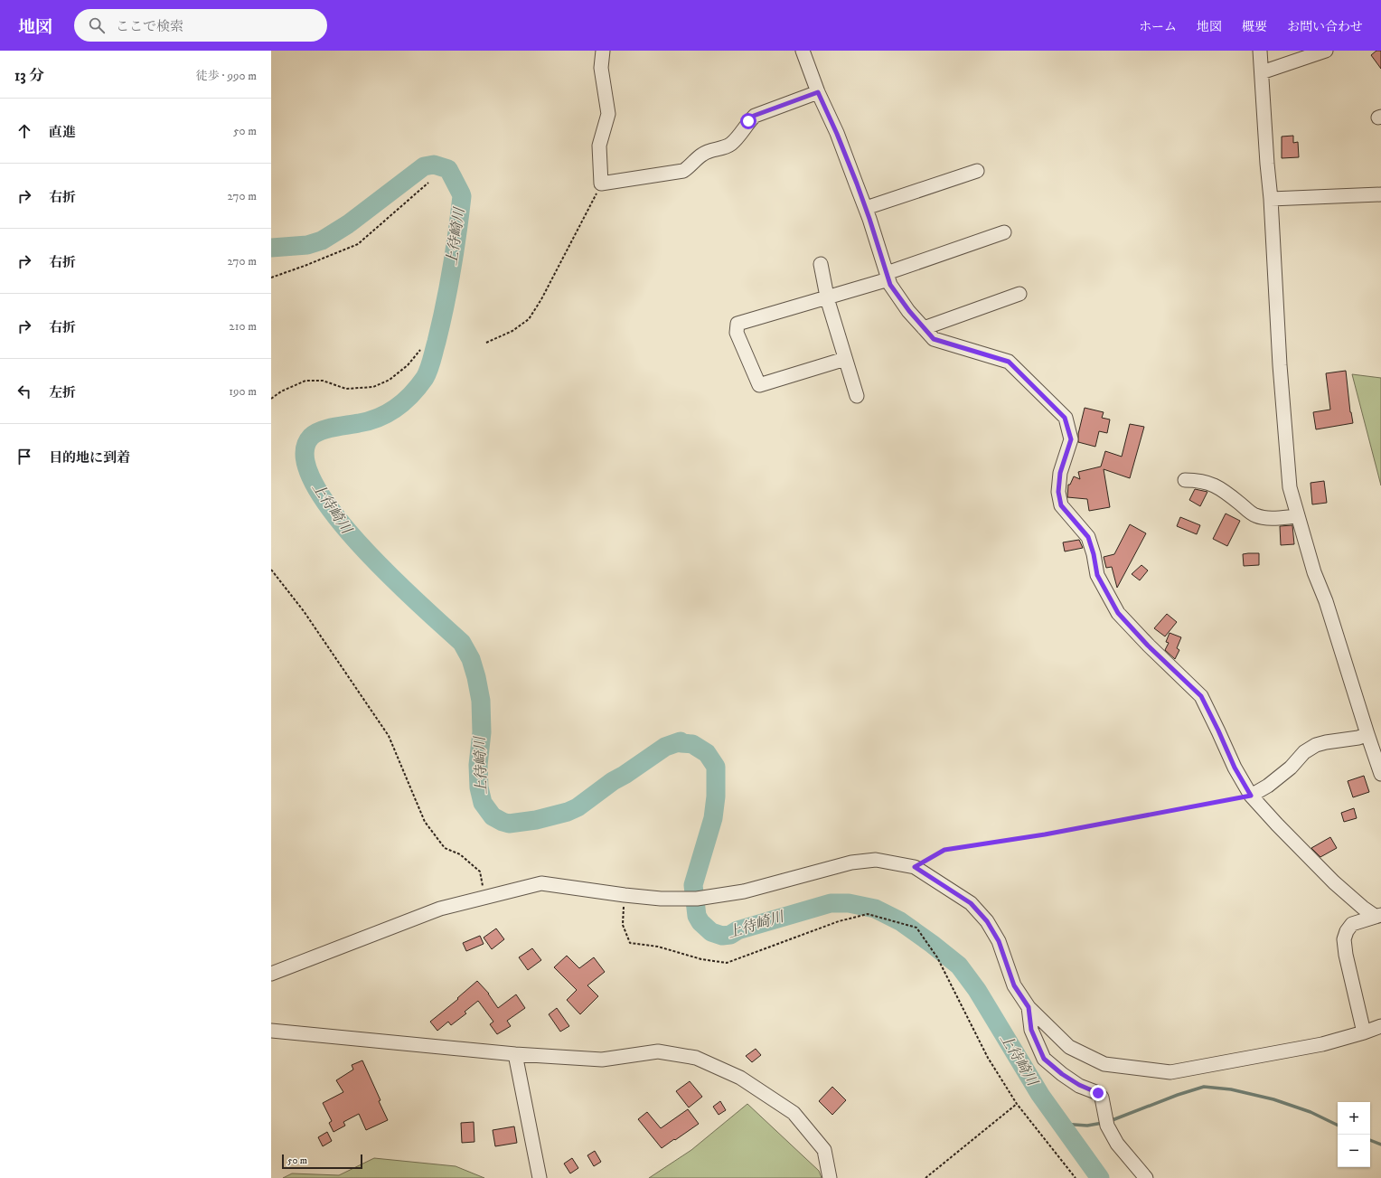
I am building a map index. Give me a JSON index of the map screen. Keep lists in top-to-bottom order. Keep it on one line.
{"water":["上待崎川"],"scale_bar":"50 m","page":{"header":"地図","search":"ここで検索","nav":["ホーム","地図","概要","お問い合わせ"],"heading":["13 分","徒歩 · 990 m"],"list":[["直進","50 m"],["右折","270 m"],["右折","270 m"],["右折","210 m"],["左折","190 m"],"目的地に到着"],"map_buttons":["+","−"],"scale":"50 m"}}
